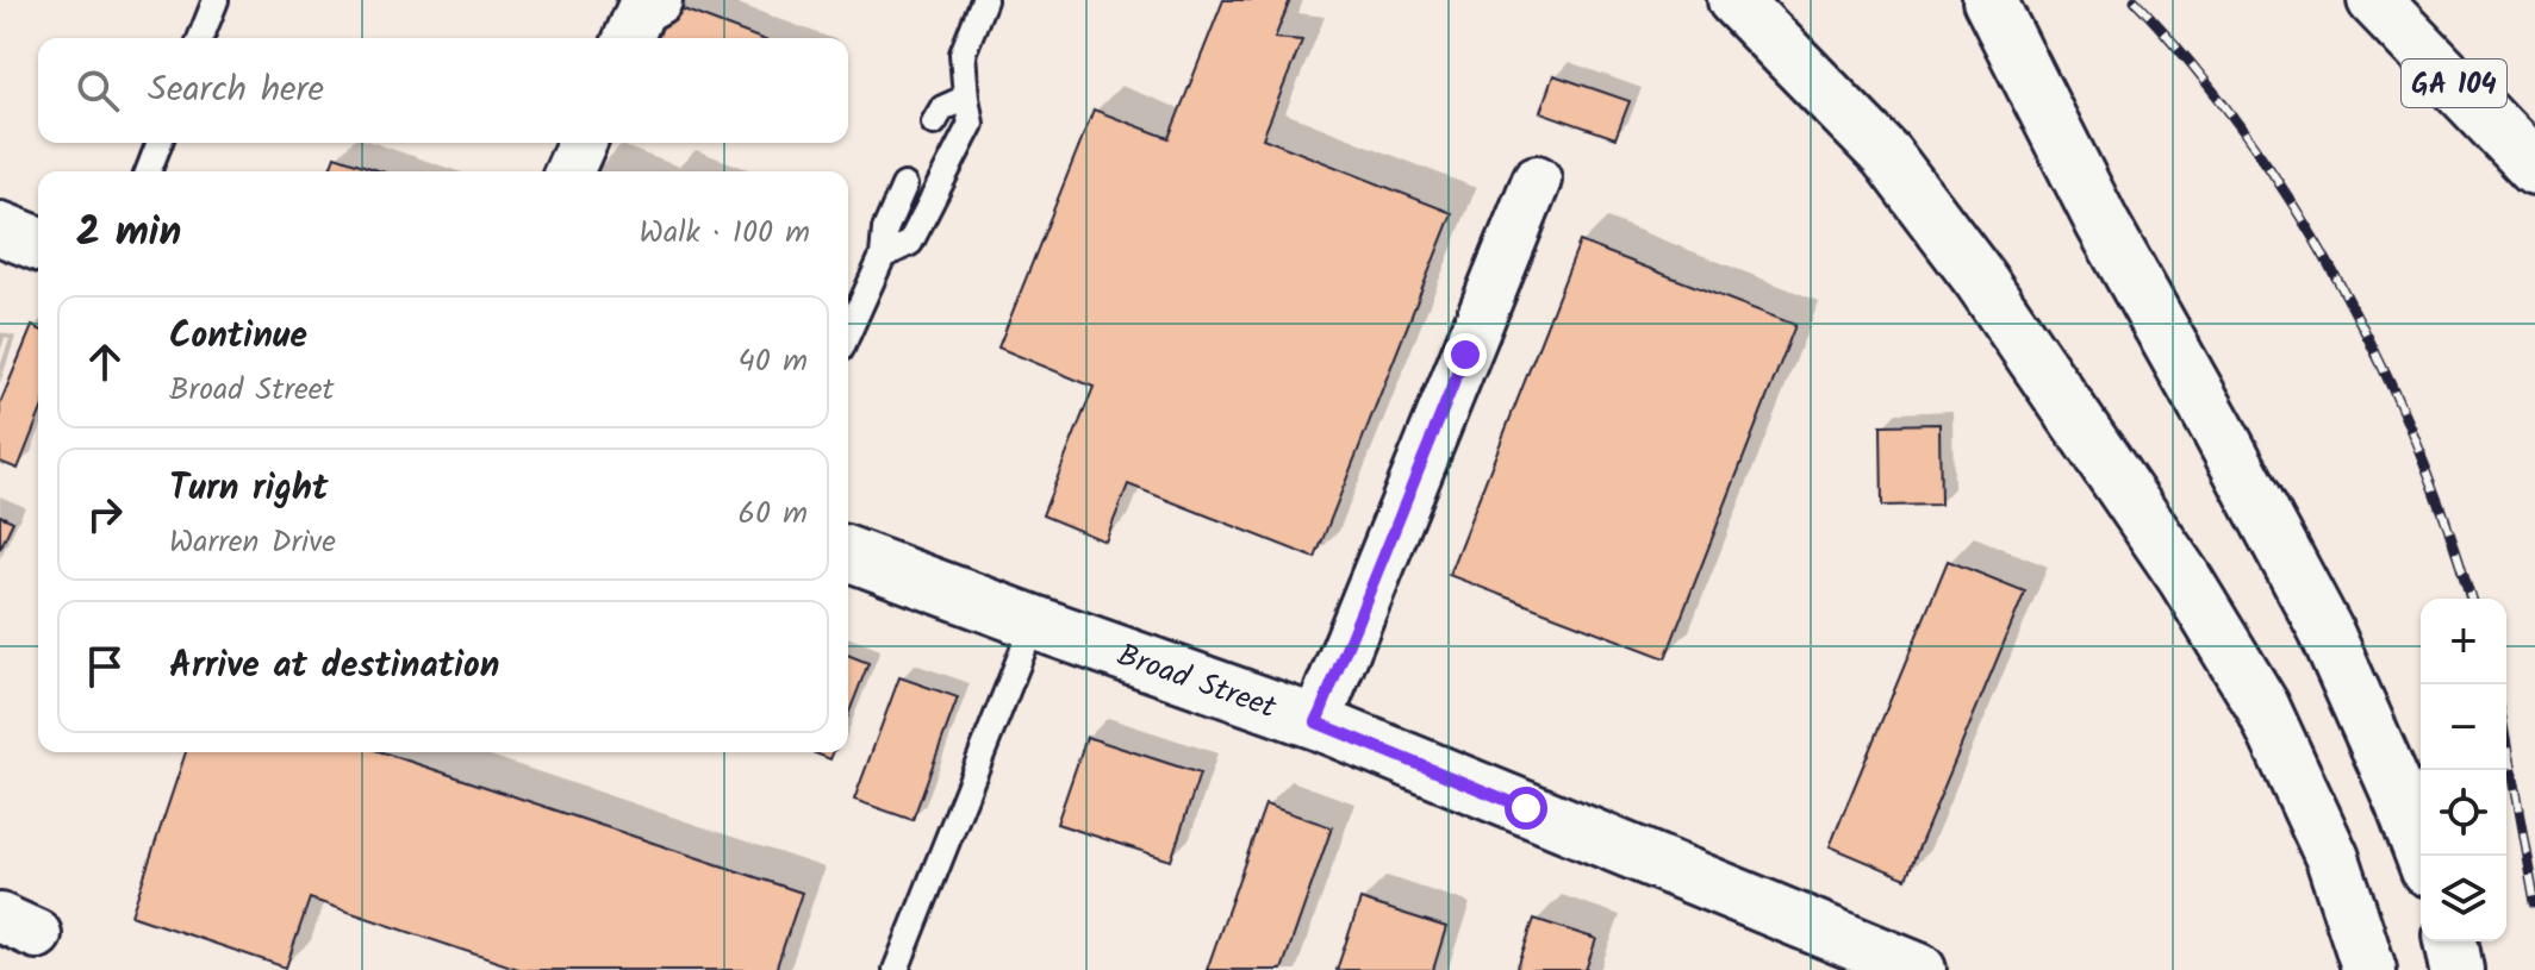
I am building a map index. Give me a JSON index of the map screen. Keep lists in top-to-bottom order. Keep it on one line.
{"streets":{"main road":["GA 104","Broad Street"]},"page":{"search":"Search here","heading":["2 min","Walk · 100 m"],"list":[["Continue","Broad Street","40 m"],["Turn right","Warren Drive","60 m"],"Arrive at destination"],"map_buttons":["+","−"]}}
